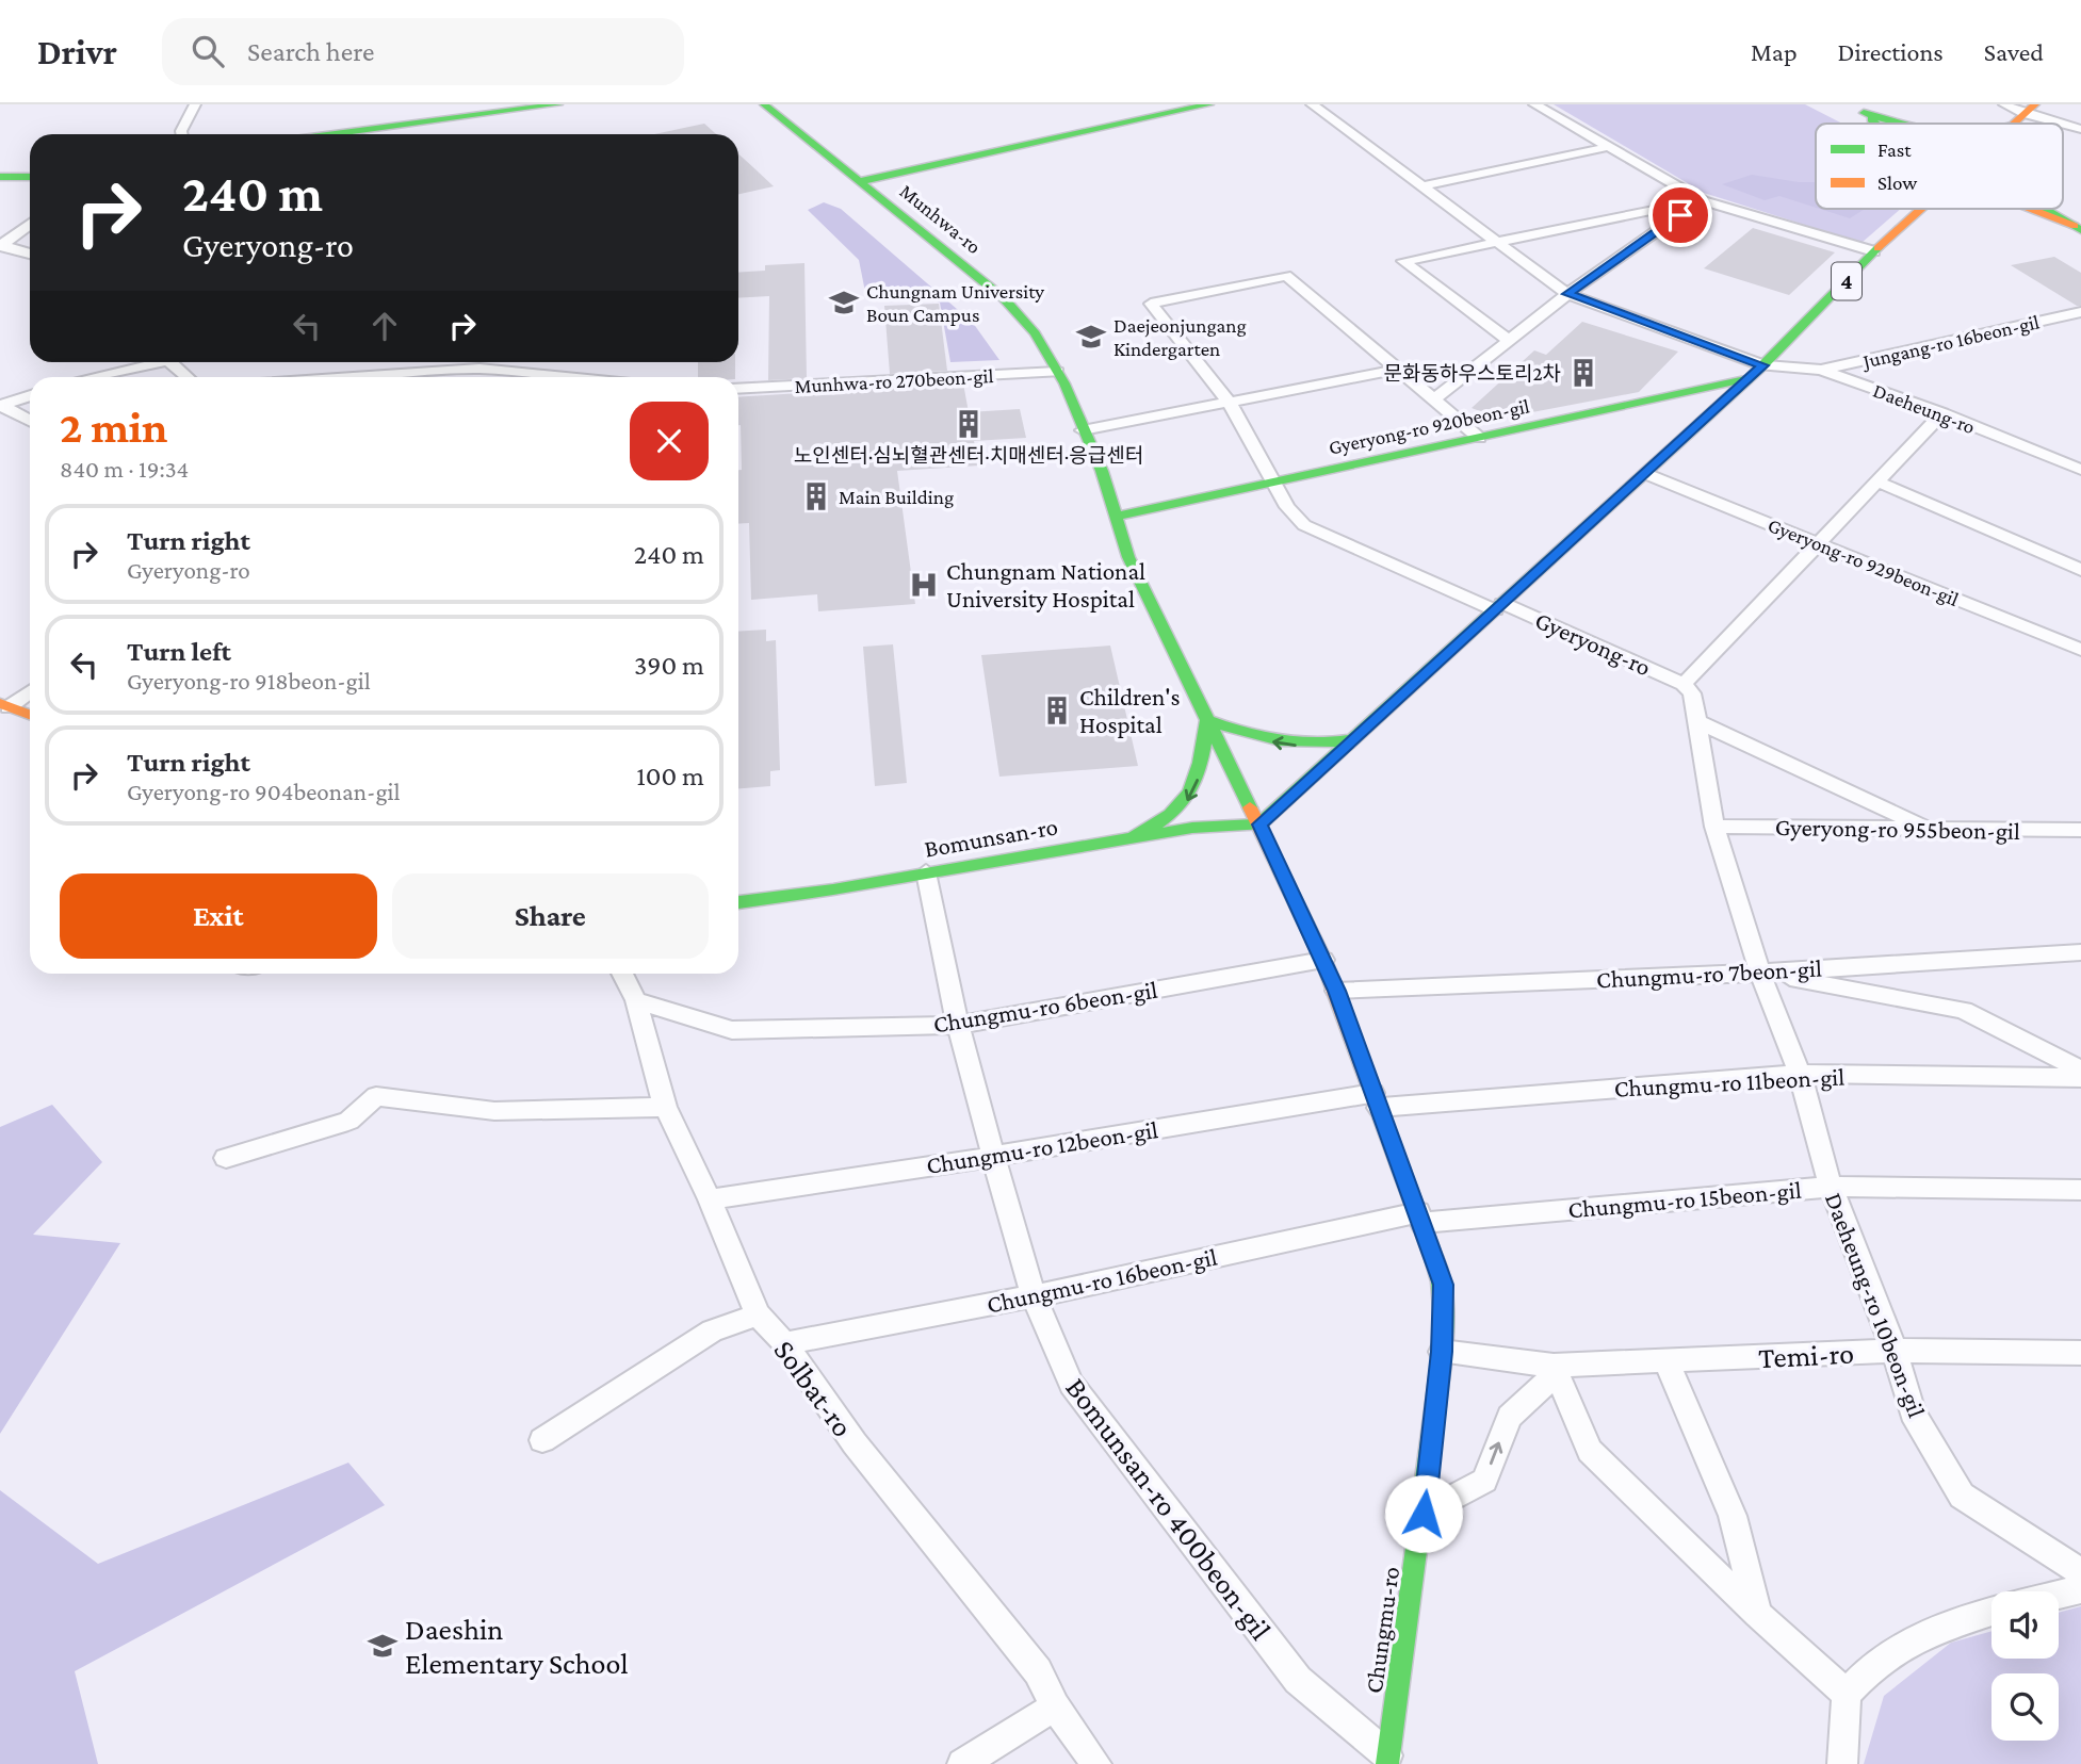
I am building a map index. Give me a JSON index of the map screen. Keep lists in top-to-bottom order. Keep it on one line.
{"streets":{"main road":["Munhwa-ro","4","Gyeryong-ro 920beon-gil","Gyeryong-ro","Bomunsan-ro","Chungmu-ro"],"street":["Jungang-ro 16beon-gil","Munhwa-ro 270beon-gil","Daeheung-ro","Gyeryong-ro 929beon-gil","Gyeryong-ro 955beon-gil","Chungmu-ro 7beon-gil","Chungmu-ro 6beon-gil","Chungmu-ro 11beon-gil","Chungmu-ro 12beon-gil","Chungmu-ro 15beon-gil","Chungmu-ro 16beon-gil","Daeheung-ro 10beon-gil","Temi-ro","Solbat-ro","Bomunsan-ro 400beon-gil"]},"crossings":[["Munhwa-ro","Munhwa-ro 270beon-gil"],["Munhwa-ro","Gyeryong-ro 920beon-gil"],["Munhwa-ro","Gyeryong-ro"],["Munhwa-ro","Bomunsan-ro"],["Munhwa-ro","Chungmu-ro"],["Jungang-ro 16beon-gil","Daeheung-ro"],["Daeheung-ro","Gyeryong-ro"],["Gyeryong-ro 920beon-gil","Gyeryong-ro"],["Gyeryong-ro 929beon-gil","Gyeryong-ro"],["Gyeryong-ro","Bomunsan-ro"],["Gyeryong-ro","Daeheung-ro 10beon-gil"],["Gyeryong-ro","Chungmu-ro"],["Gyeryong-ro 955beon-gil","Daeheung-ro 10beon-gil"],["Bomunsan-ro","Bomunsan-ro 400beon-gil"],["Bomunsan-ro","Chungmu-ro"],["Chungmu-ro 7beon-gil","Daeheung-ro 10beon-gil"],["Chungmu-ro 7beon-gil","Chungmu-ro"],["Chungmu-ro 6beon-gil","Solbat-ro"],["Chungmu-ro 6beon-gil","Bomunsan-ro 400beon-gil"],["Chungmu-ro 6beon-gil","Chungmu-ro"],["Chungmu-ro 11beon-gil","Chungmu-ro 12beon-gil"],["Chungmu-ro 11beon-gil","Daeheung-ro 10beon-gil"],["Chungmu-ro 11beon-gil","Chungmu-ro"],["Chungmu-ro 12beon-gil","Solbat-ro"],["Chungmu-ro 12beon-gil","Bomunsan-ro 400beon-gil"],["Chungmu-ro 12beon-gil","Chungmu-ro"],["Chungmu-ro 15beon-gil","Chungmu-ro 16beon-gil"],["Chungmu-ro 15beon-gil","Daeheung-ro 10beon-gil"],["Chungmu-ro 15beon-gil","Chungmu-ro"],["Chungmu-ro 16beon-gil","Solbat-ro"],["Chungmu-ro 16beon-gil","Bomunsan-ro 400beon-gil"],["Chungmu-ro 16beon-gil","Chungmu-ro"],["Daeheung-ro 10beon-gil","Temi-ro"],["Temi-ro","Chungmu-ro"],["Bomunsan-ro 400beon-gil","Chungmu-ro"]],"places":{"school or university":["Chungnam University Boun Campus","Daejeonjungang Kindergarten","Daeshin Elementary School"],"building":["문화동하우스토리2차","노인센터·심뇌혈관센터·치매센터·응급센터","Main Building","Children's Hospital"],"hospital":["Chungnam National University Hospital"]},"legend":["Fast","Slow"],"page":{"header":"Drivr","search":"Search here","nav":["Map","Directions","Saved"],"turn":["240 m","Gyeryong-ro"],"heading":["2 min","840 m · 19:34"],"list":[{"name":"Turn right","note":"Gyeryong-ro","value":"240 m"},{"name":"Turn left","note":"Gyeryong-ro 918beon-gil","value":"390 m"},{"name":"Turn right","note":"Gyeryong-ro 904beonan-gil","value":"100 m"}],"buttons":["Exit","Share"]}}
